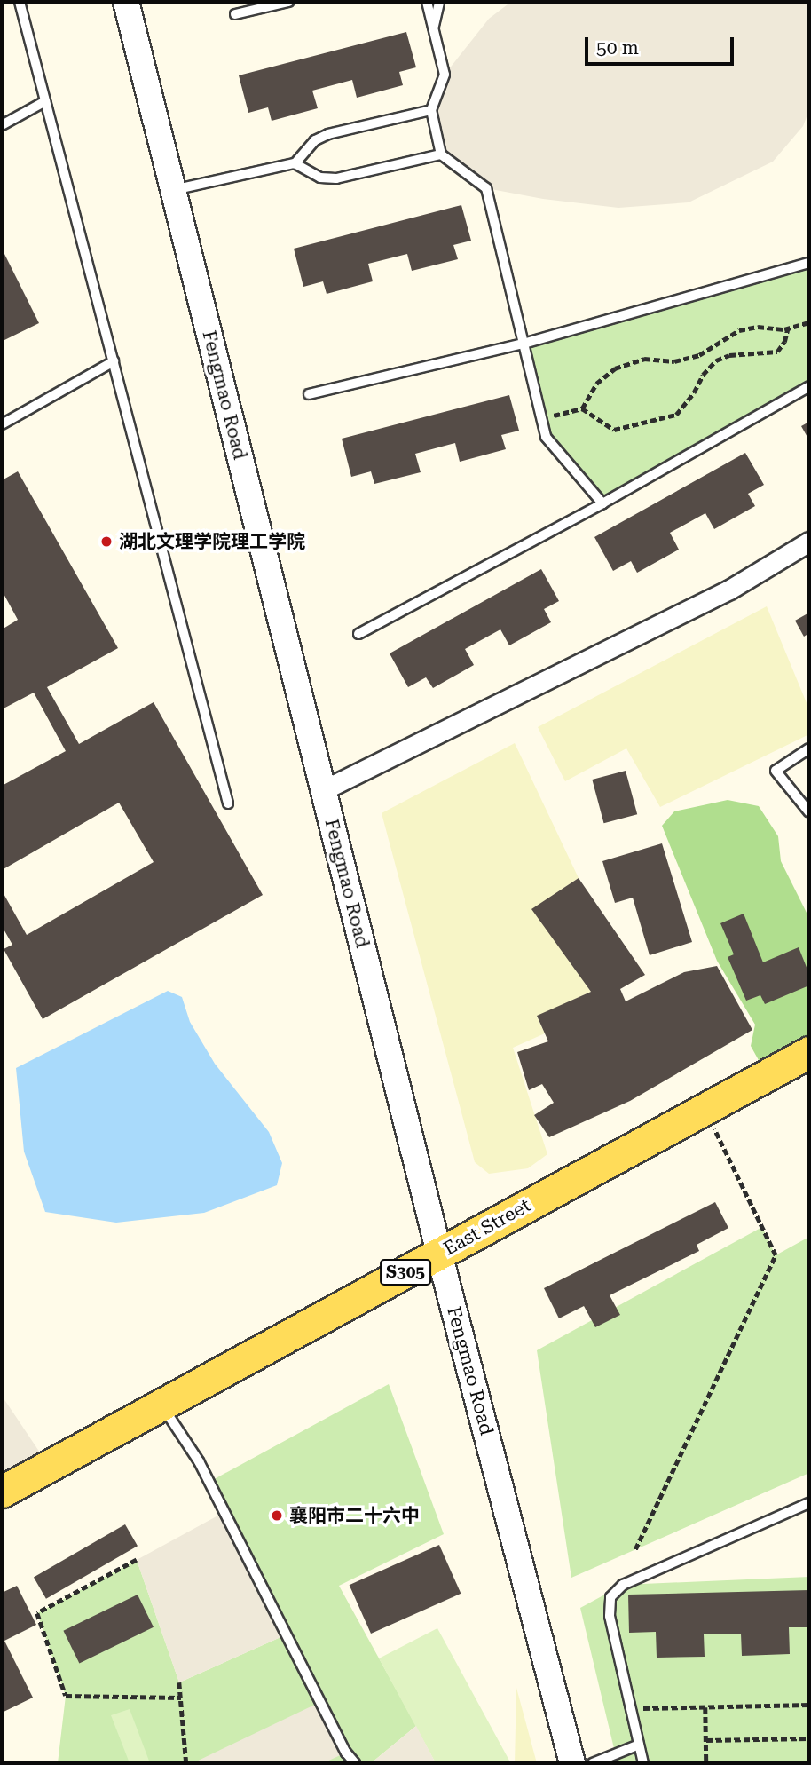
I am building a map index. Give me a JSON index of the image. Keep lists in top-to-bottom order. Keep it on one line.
{"streets":{"main road":["East Street","S305"],"street":["Fengmao Road"]},"crossings":[["Fengmao Road","East Street"]],"places":["湖北文理学院理工学院","襄阳市二十六中"],"scale_bar":"50 m"}
